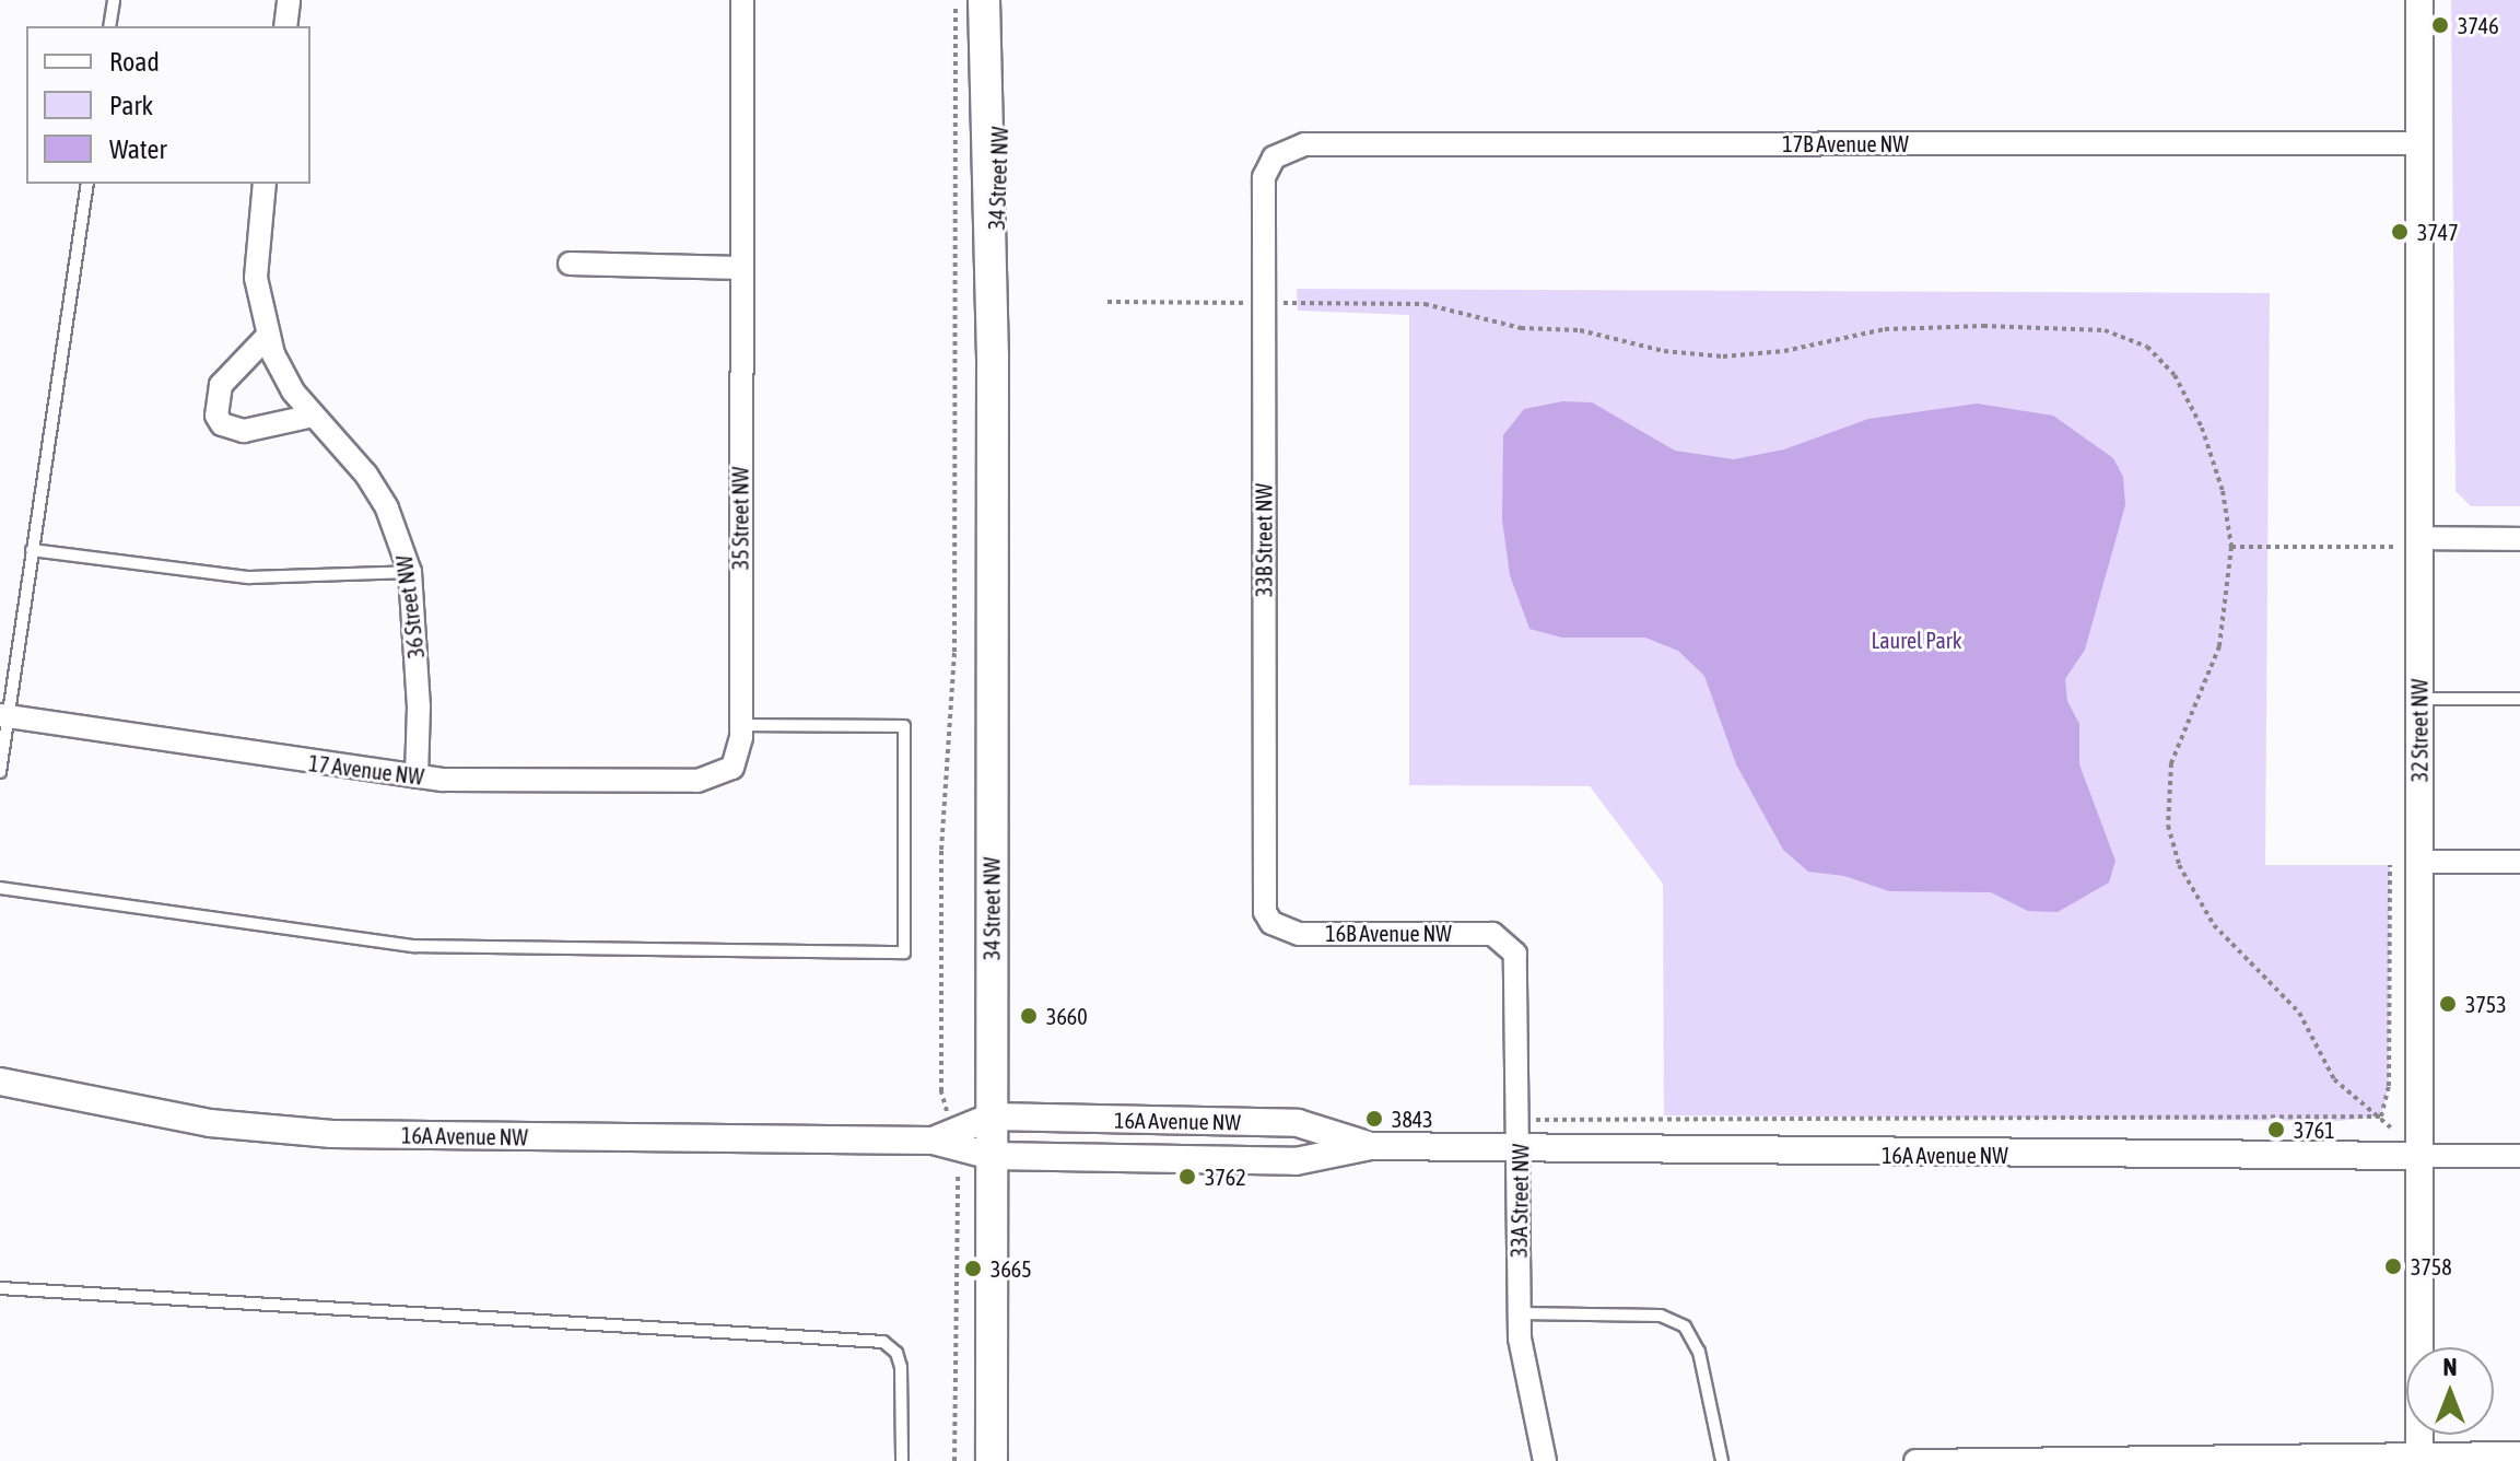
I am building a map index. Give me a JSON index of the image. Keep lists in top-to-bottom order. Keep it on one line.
{"streets":{"main road":["34 Street NW"],"street":["17B Avenue NW","35 Street NW","33B Street NW","36 Street NW","32 Street NW","17 Avenue NW","16B Avenue NW","16A Avenue NW","33A Street NW"]},"crossings":[["17B Avenue NW","33B Street NW"],["17B Avenue NW","32 Street NW"],["34 Street NW","16A Avenue NW"],["35 Street NW","17 Avenue NW"],["33B Street NW","16B Avenue NW"],["36 Street NW","17 Avenue NW"],["32 Street NW","16A Avenue NW"],["16B Avenue NW","33A Street NW"],["16A Avenue NW","33A Street NW"]],"parks":["Laurel Park"],"places":["3746","3747","3753","3660","3843","3761","3762","3758","3665"],"legend":["Road","Park","Water"],"north":"top"}
